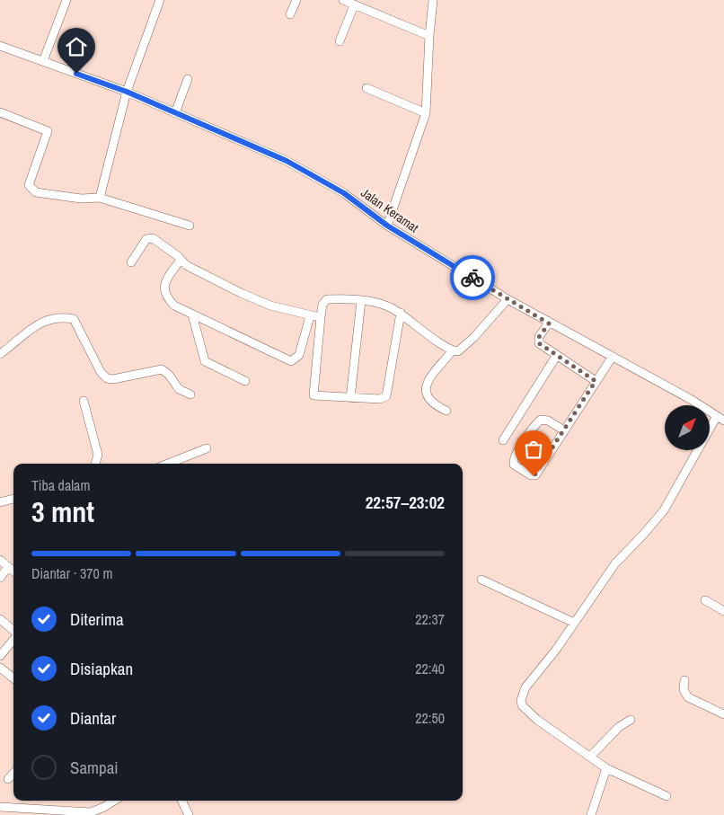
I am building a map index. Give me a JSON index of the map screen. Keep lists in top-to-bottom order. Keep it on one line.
{"streets":{"street":["Jalan Keramat"]},"north":"top right","page":{"heading":["3 mnt","Tiba dalam","22:57–23:02"],"bar":"Diantar · 370 m","list":[["Diterima","22:37"],["Disiapkan","22:40"],["Diantar","22:50"],"Sampai"]}}
